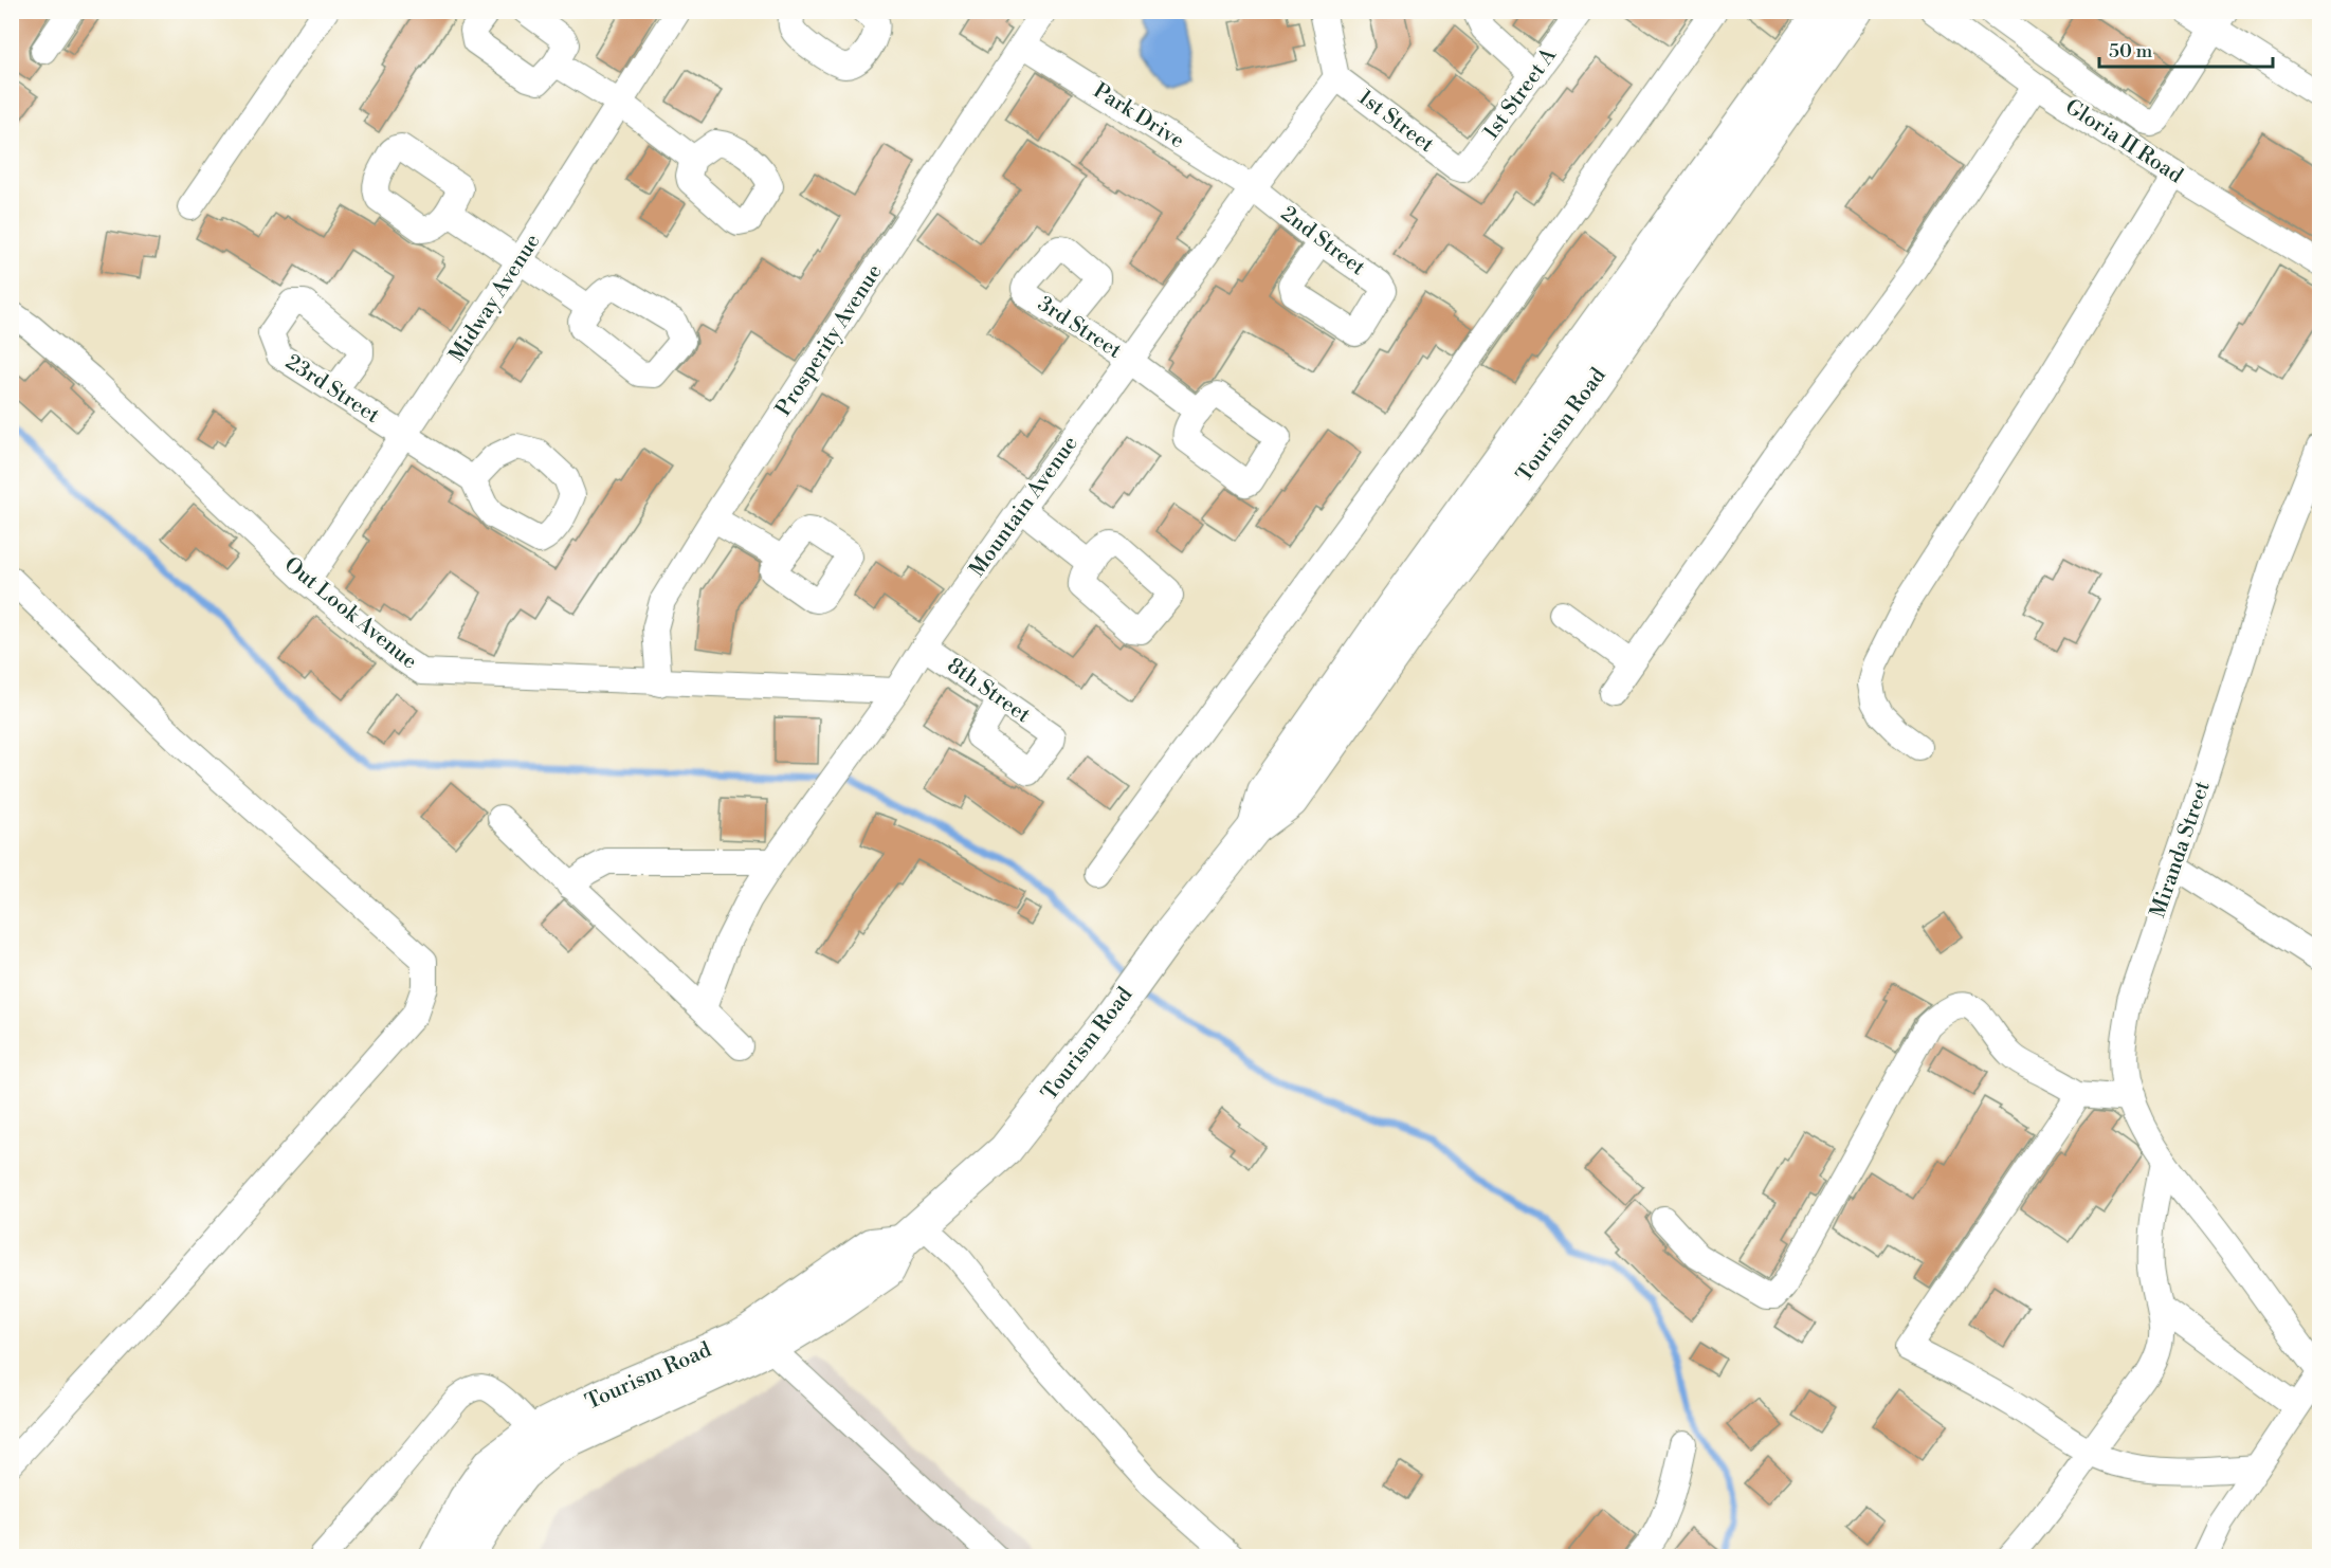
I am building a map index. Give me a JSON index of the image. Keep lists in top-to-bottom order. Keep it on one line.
{"streets":{"main road":["Tourism Road"],"street":["1st Street A","Park Drive","1st Street","Gloria II Road","2nd Street","Midway Avenue","3rd Street","Prosperity Avenue","23rd Street","Mountain Avenue","Out Look Avenue","8th Street","Miranda Street"]},"crossings":[["1st Street A","1st Street"],["Park Drive","2nd Street"],["Park Drive","Prosperity Avenue"],["Park Drive","Mountain Avenue"],["1st Street","Mountain Avenue"],["2nd Street","Mountain Avenue"],["Midway Avenue","23rd Street"],["Midway Avenue","Out Look Avenue"],["3rd Street","Mountain Avenue"],["Prosperity Avenue","Out Look Avenue"],["Mountain Avenue","Out Look Avenue"],["Mountain Avenue","8th Street"]],"scale_bar":"50 m"}
